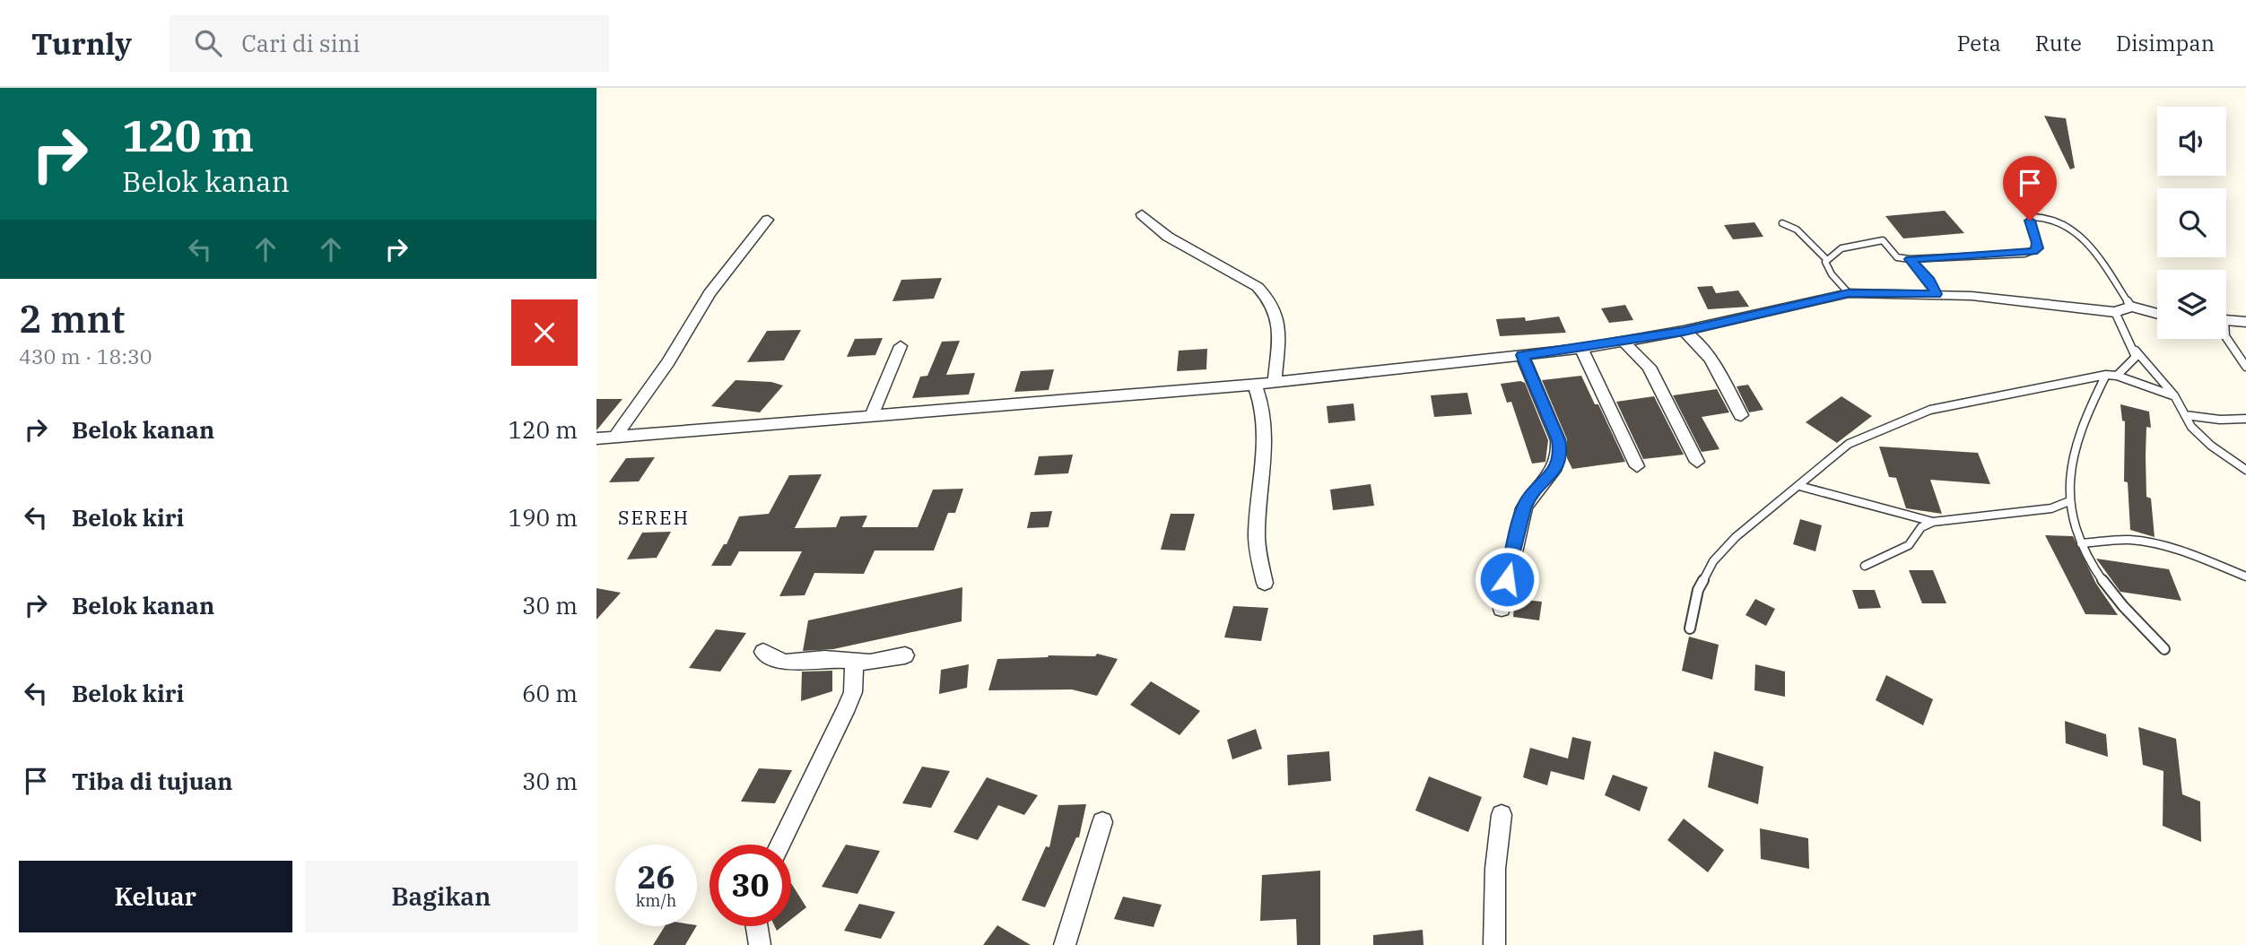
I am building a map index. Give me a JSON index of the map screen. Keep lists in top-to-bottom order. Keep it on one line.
{"districts":["SEREH"],"page":{"header":"Turnly","search":"Cari di sini","nav":["Peta","Rute","Disimpan"],"turn":["120 m","Belok kanan"],"heading":["2 mnt","430 m · 18:30"],"list":[{"name":"Belok kanan","value":"120 m"},{"name":"Belok kiri","value":"190 m"},{"name":"Belok kanan","value":"30 m"},{"name":"Belok kiri","value":"60 m"},{"name":"Tiba di tujuan","value":"30 m"}],"speed":"26 km/h","limit":"30","buttons":["Keluar","Bagikan"]}}
